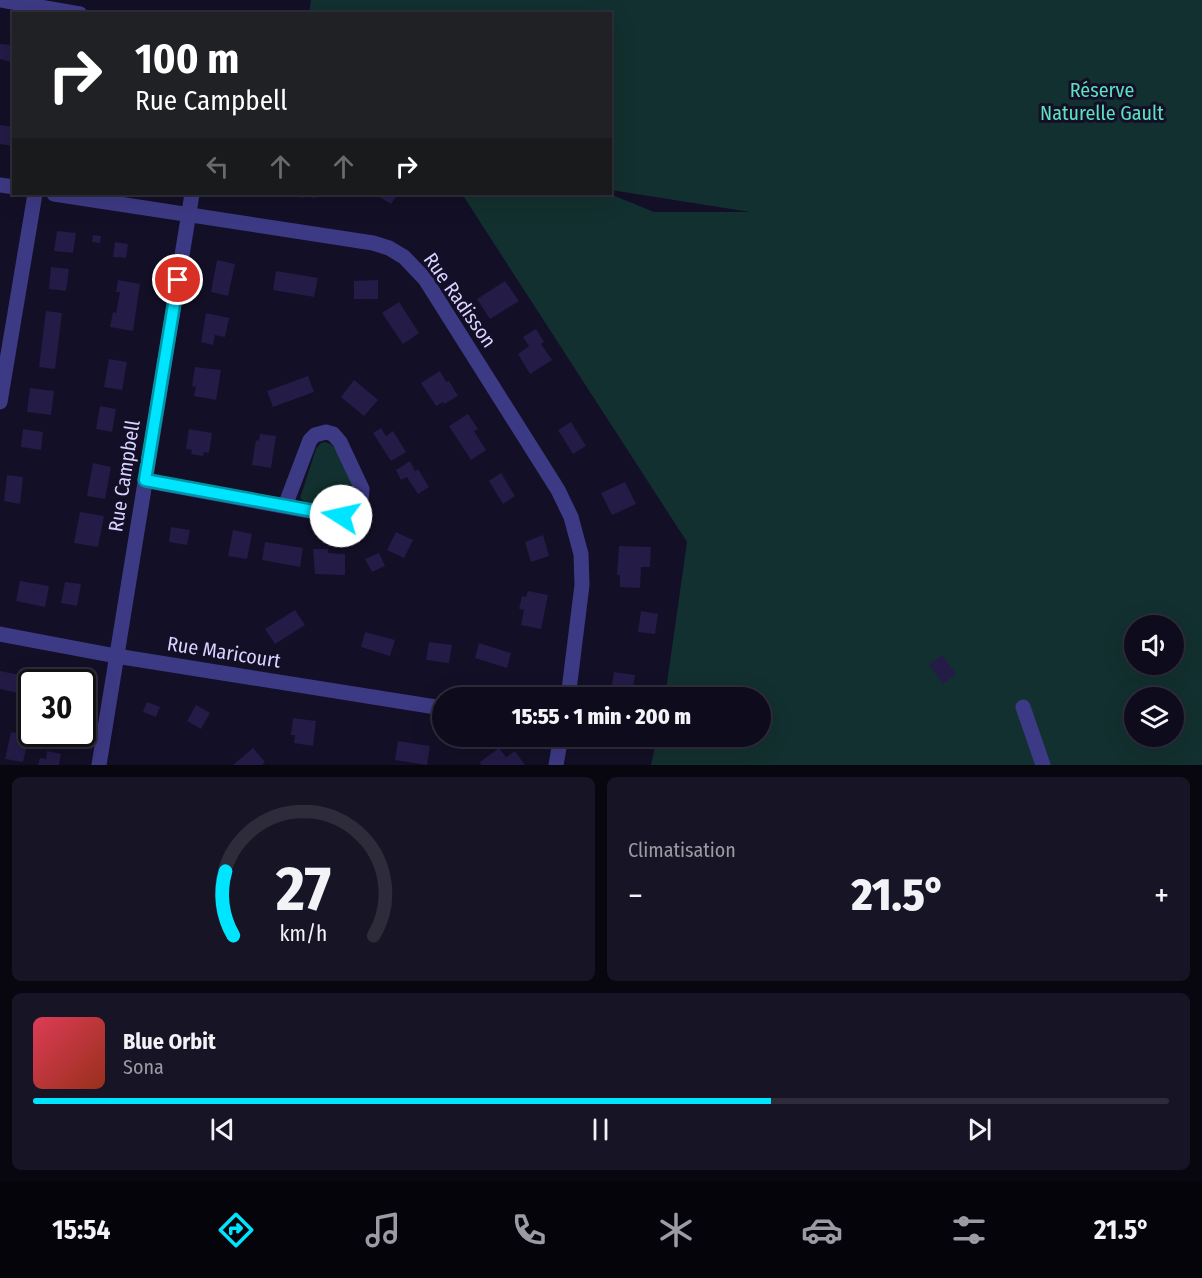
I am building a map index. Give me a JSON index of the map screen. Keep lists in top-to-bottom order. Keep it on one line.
{"streets":{"street":["Rue Radisson","Rue Campbell","Rue Maricourt"]},"crossings":[["Rue Radisson","Rue Campbell"],["Rue Campbell","Rue Maricourt"]],"parks":["Réserve Naturelle Gault"],"page":{"turn":["100 m","Rue Campbell"],"limit":"30","trip":"15:55 · 1 min · 200 m","tile":"Climatisation","heat":["−","21.5°","+"],"song":["Blue Orbit","Sona"],"tabs":["15:54","21.5°"],"gauge":["27","km/h"]}}
